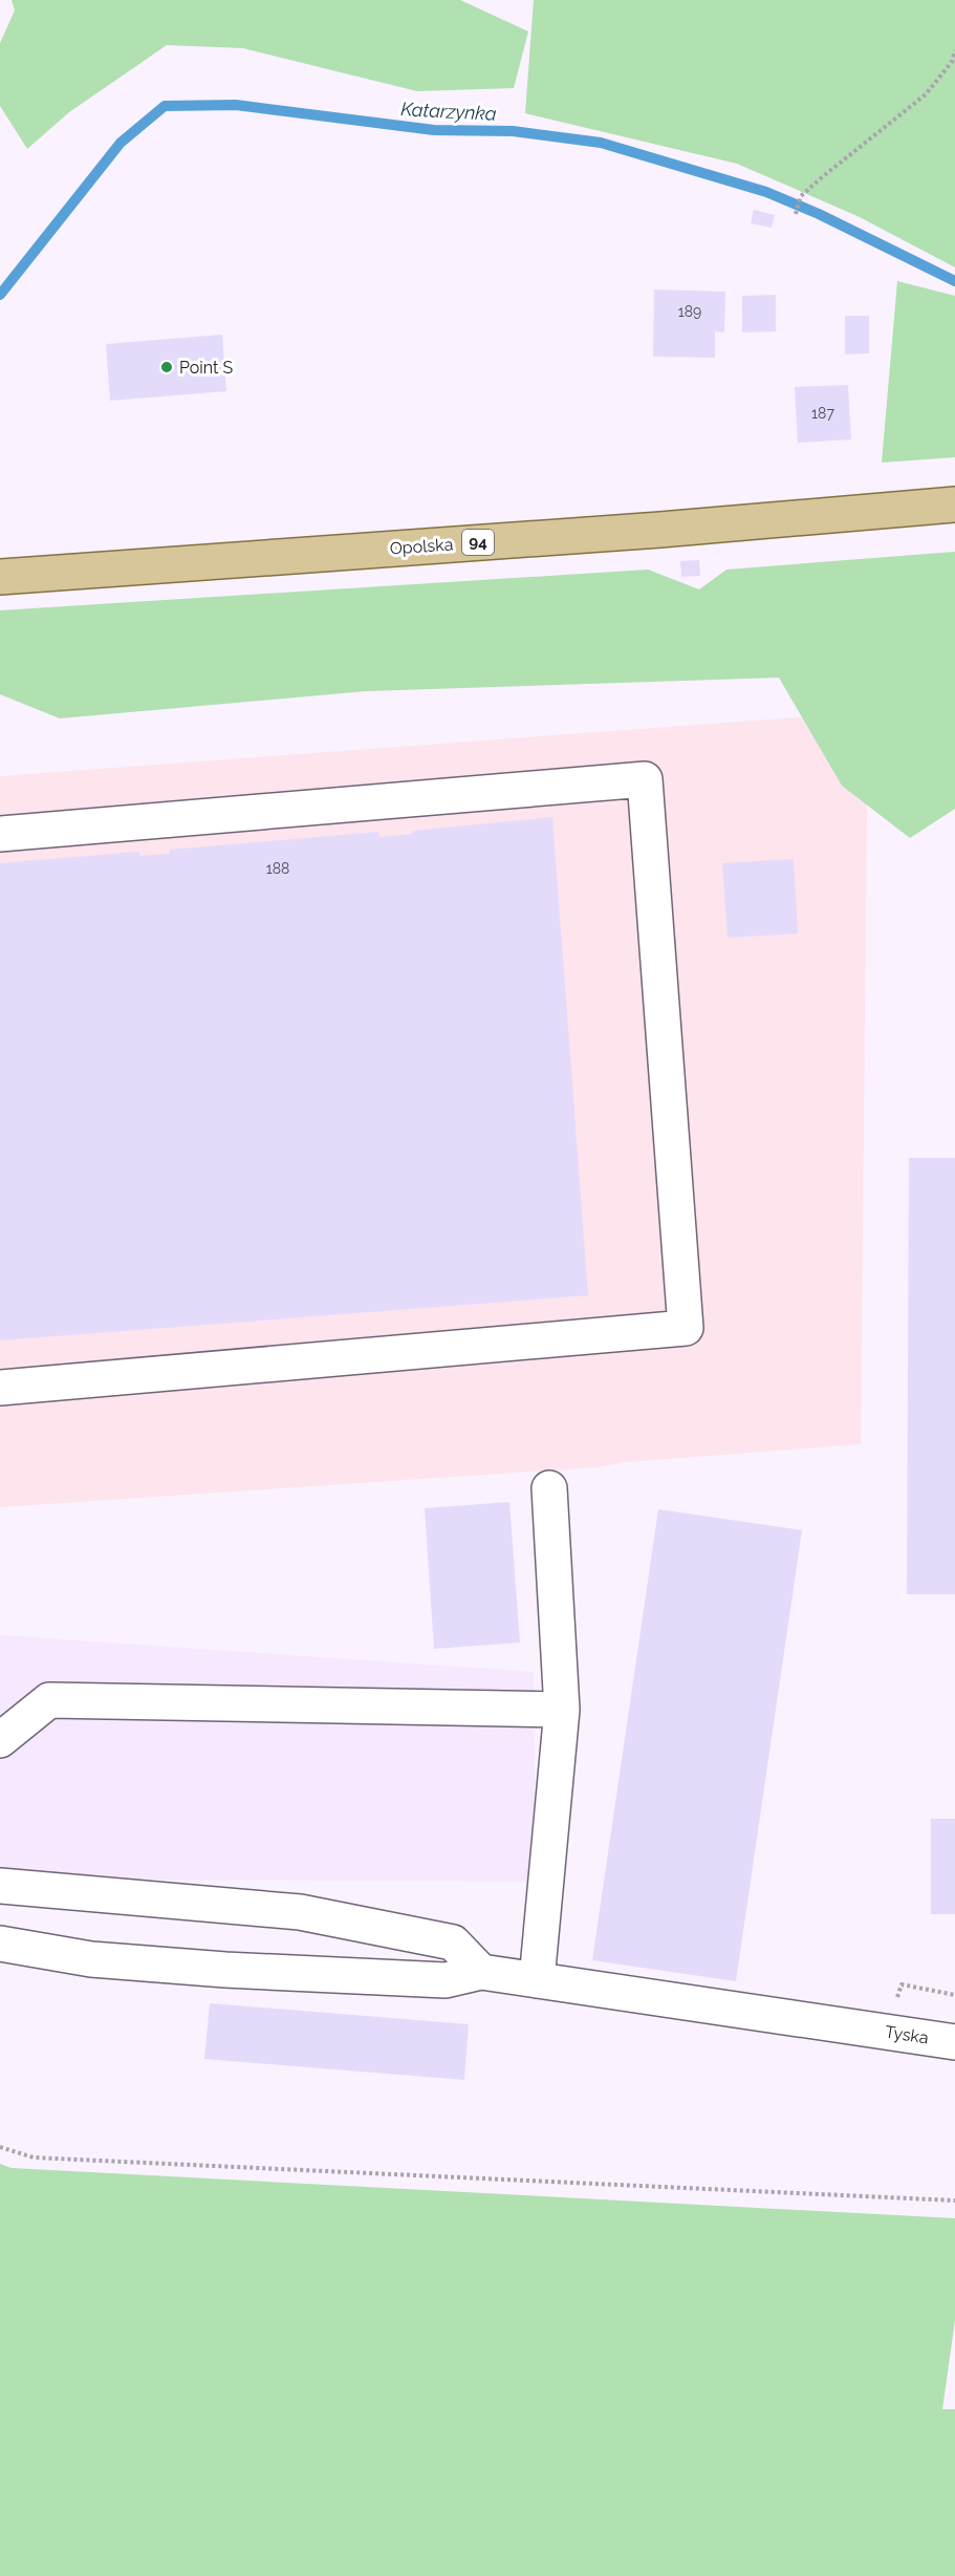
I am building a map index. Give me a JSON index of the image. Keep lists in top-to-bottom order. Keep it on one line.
{"streets":{"main road":["94","Opolska"],"street":["Tyska"]},"water":["Katarzynka"],"places":["Point S"],"house_numbers":["189","187","188"]}
